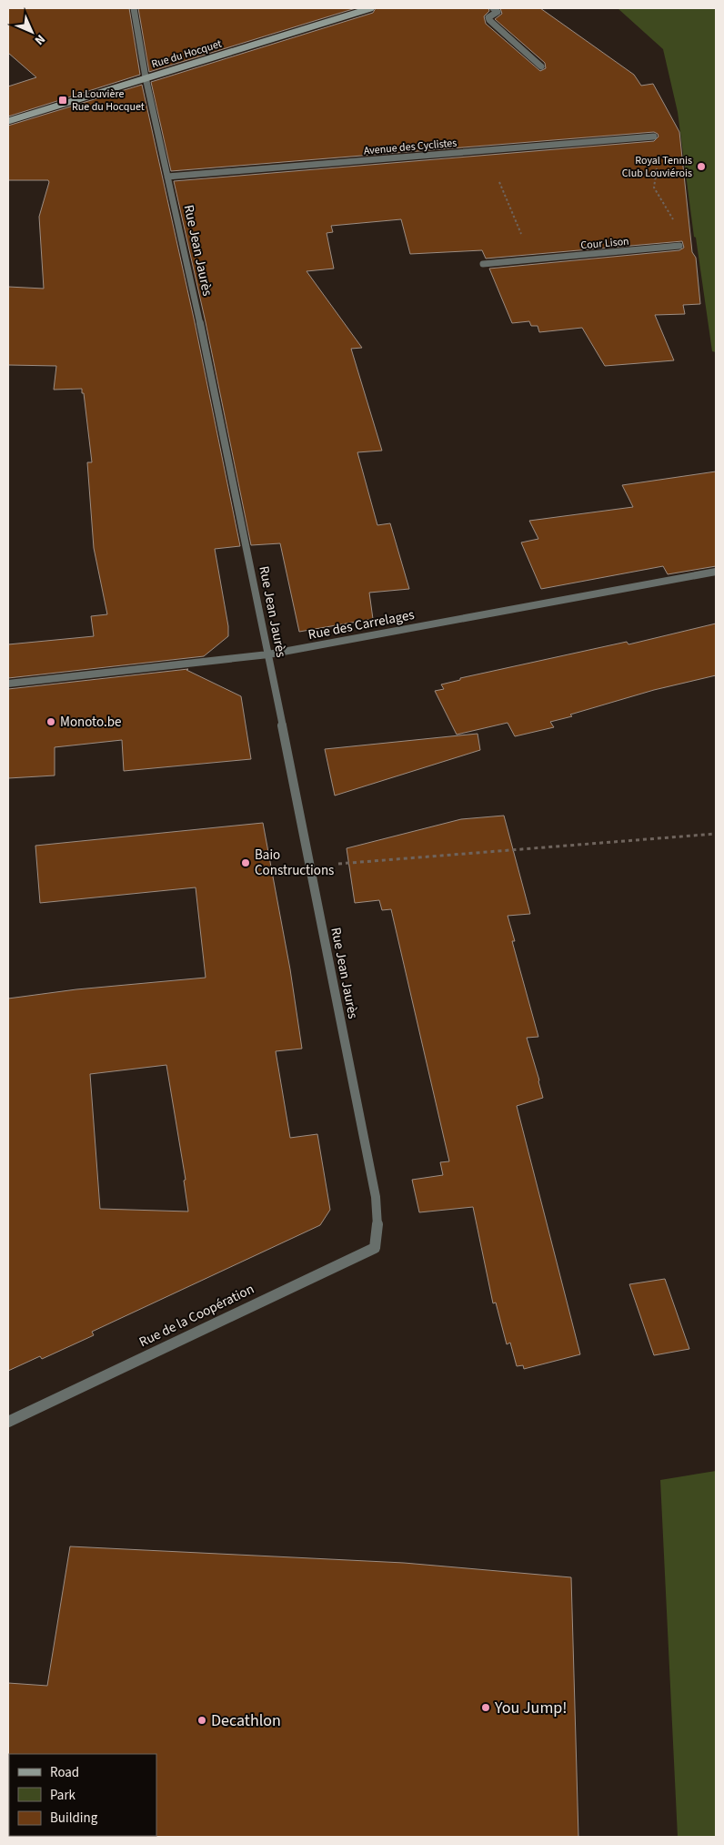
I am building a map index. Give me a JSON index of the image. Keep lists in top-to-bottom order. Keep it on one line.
{"streets":{"street":["Rue du Hocquet","Avenue des Cyclistes","Cour Lison","Rue Jean Jaurès","Rue des Carrelages","Rue de la Coopération"]},"crossings":[["Rue du Hocquet","Rue Jean Jaurès"],["Avenue des Cyclistes","Rue Jean Jaurès"],["Rue Jean Jaurès","Rue des Carrelages"],["Rue Jean Jaurès","Rue de la Coopération"]],"places":{"transit":["La Louvière Rue du Hocquet"],"other":["Royal Tennis Club Louviérois","Monoto.be","Baio Constructions","You Jump!","Decathlon"]},"legend":["Road","Park","Building"],"north":"bottom right"}
